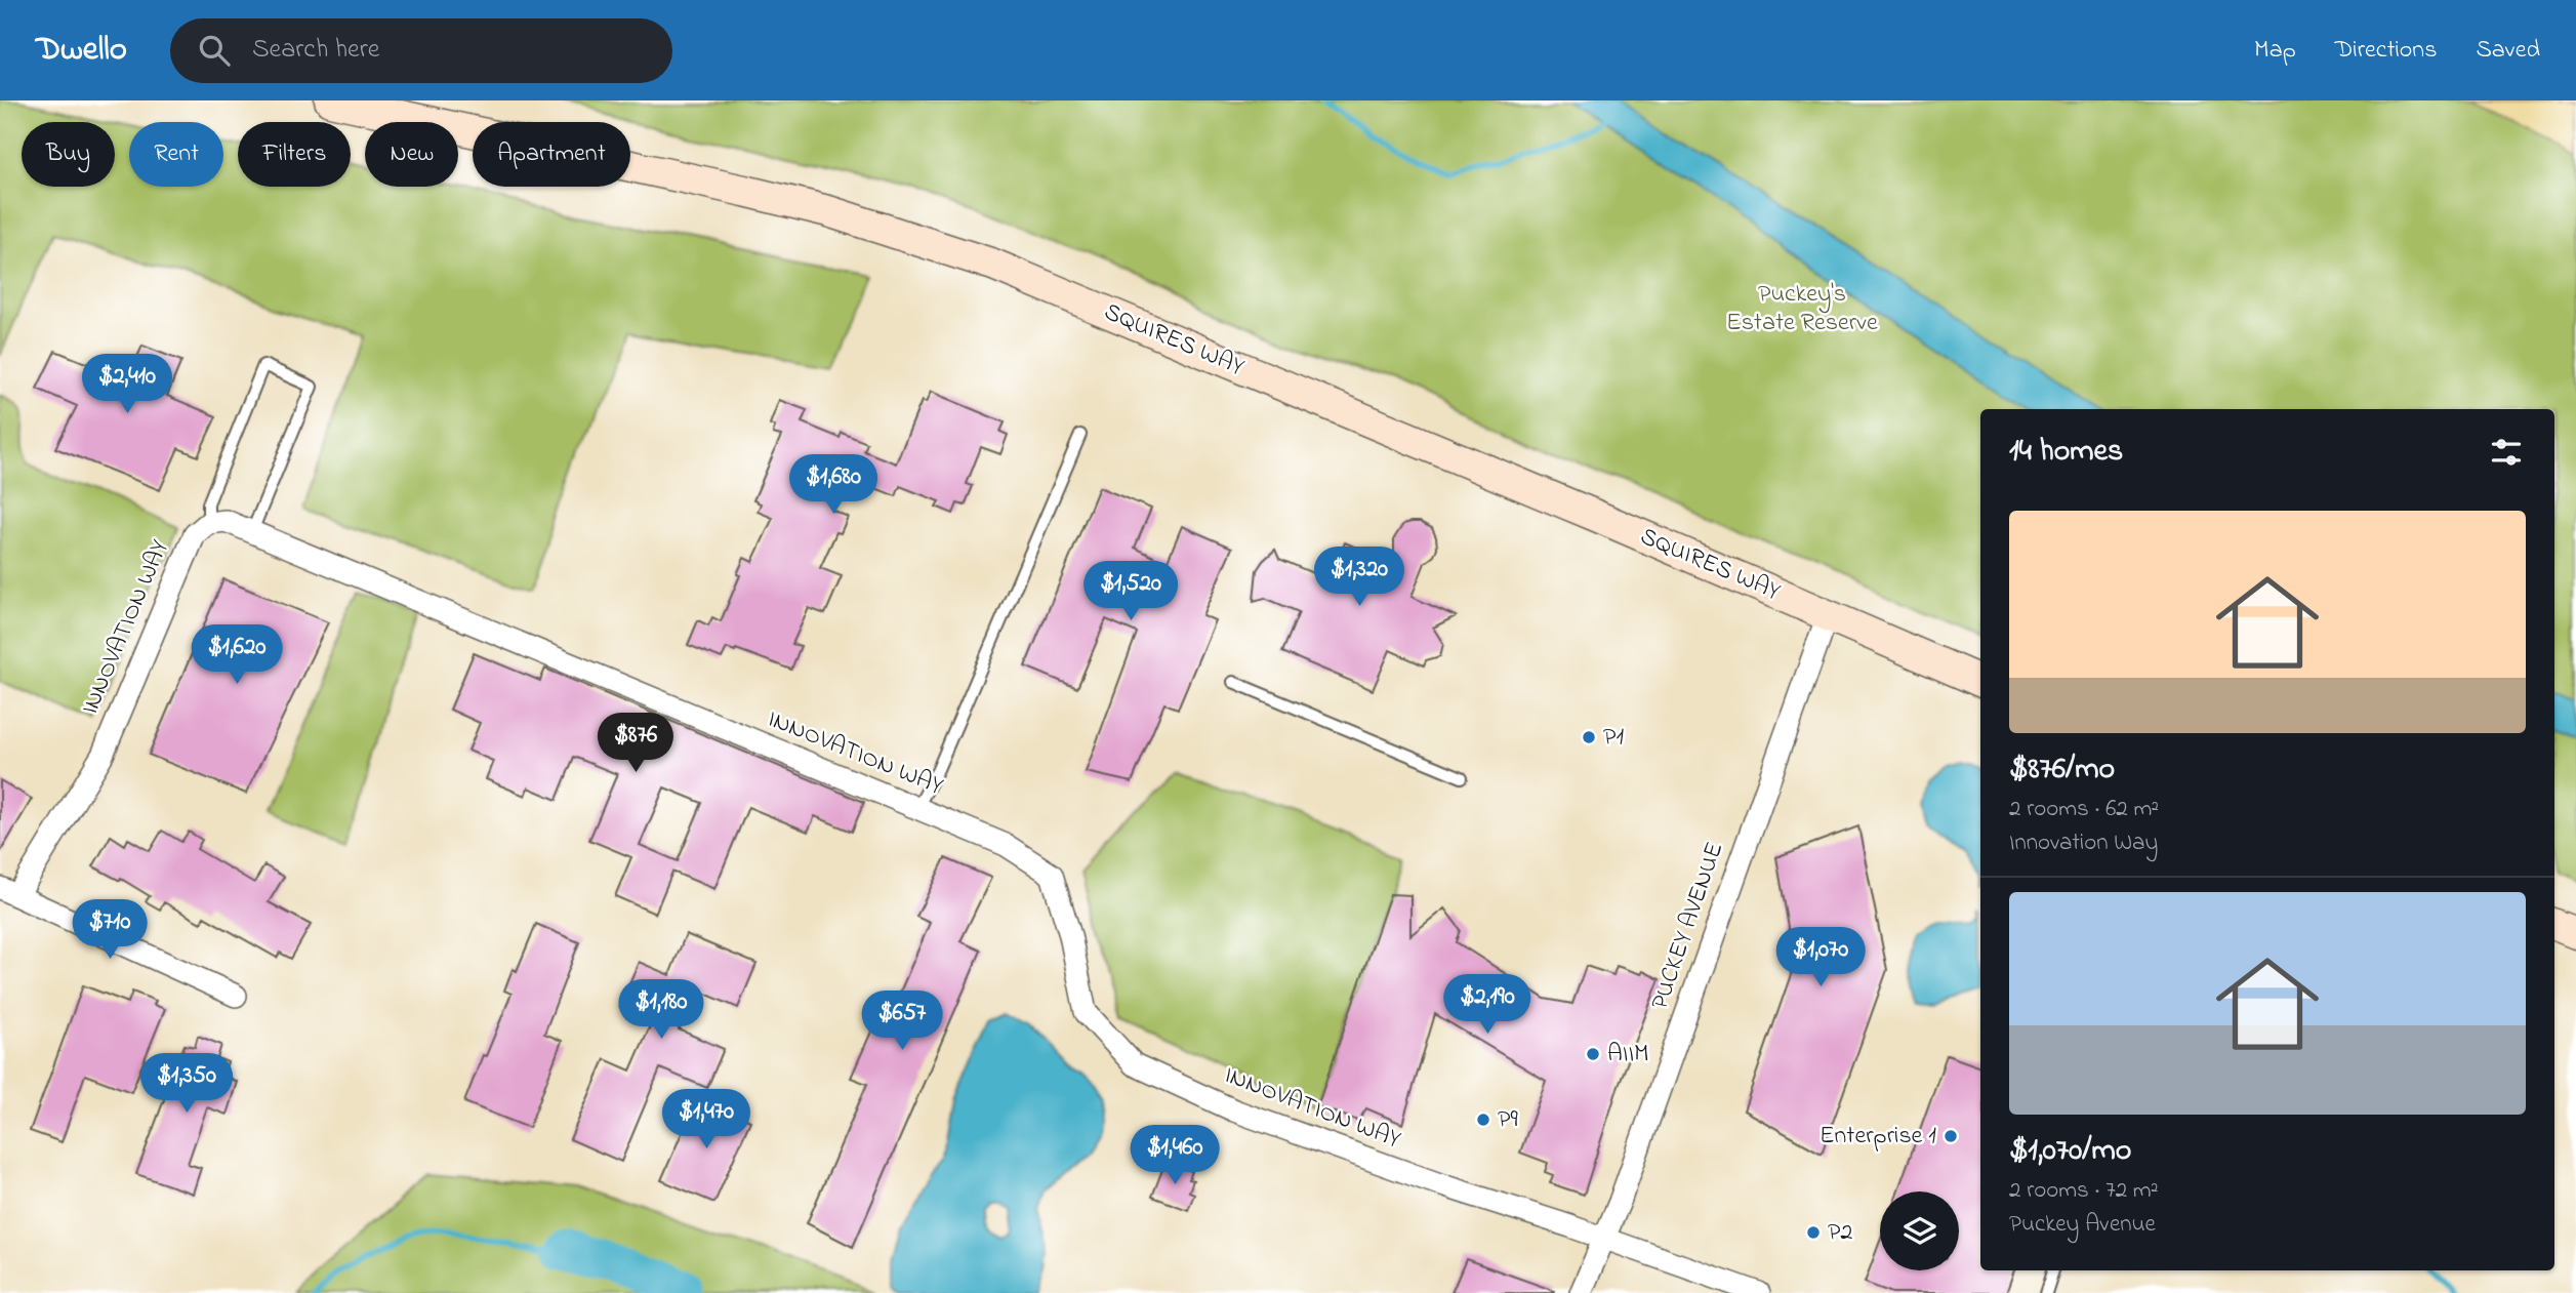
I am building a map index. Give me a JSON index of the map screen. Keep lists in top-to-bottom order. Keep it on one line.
{"streets":{"main road":["SQUIRES WAY"],"street":["INNOVATION WAY","PUCKEY AVENUE"]},"crossings":[["SQUIRES WAY","PUCKEY AVENUE"],["INNOVATION WAY","PUCKEY AVENUE"]],"parks":["Puckey's Estate Reserve"],"places":["P1","AIIM","P9","Enterprise 1","P2"],"page":{"header":"Dwello","search":"Search here","nav":["Map","Directions","Saved"],"chip":["Buy","Rent","Filters","New","Apartment"],"price":["$2,410","$1,680","$1,320","$1,520","$1,620","$876","$710","$1,070","$2,190","$1,180","$657","$1,350","$1,470","$1,460"],"heading":"14 homes","list":[{"name":"$876/mo","note":"2 rooms · 62 m² · Innovation Way"},{"name":"$1,070/mo","note":"2 rooms · 72 m² · Puckey Avenue"}]}}
